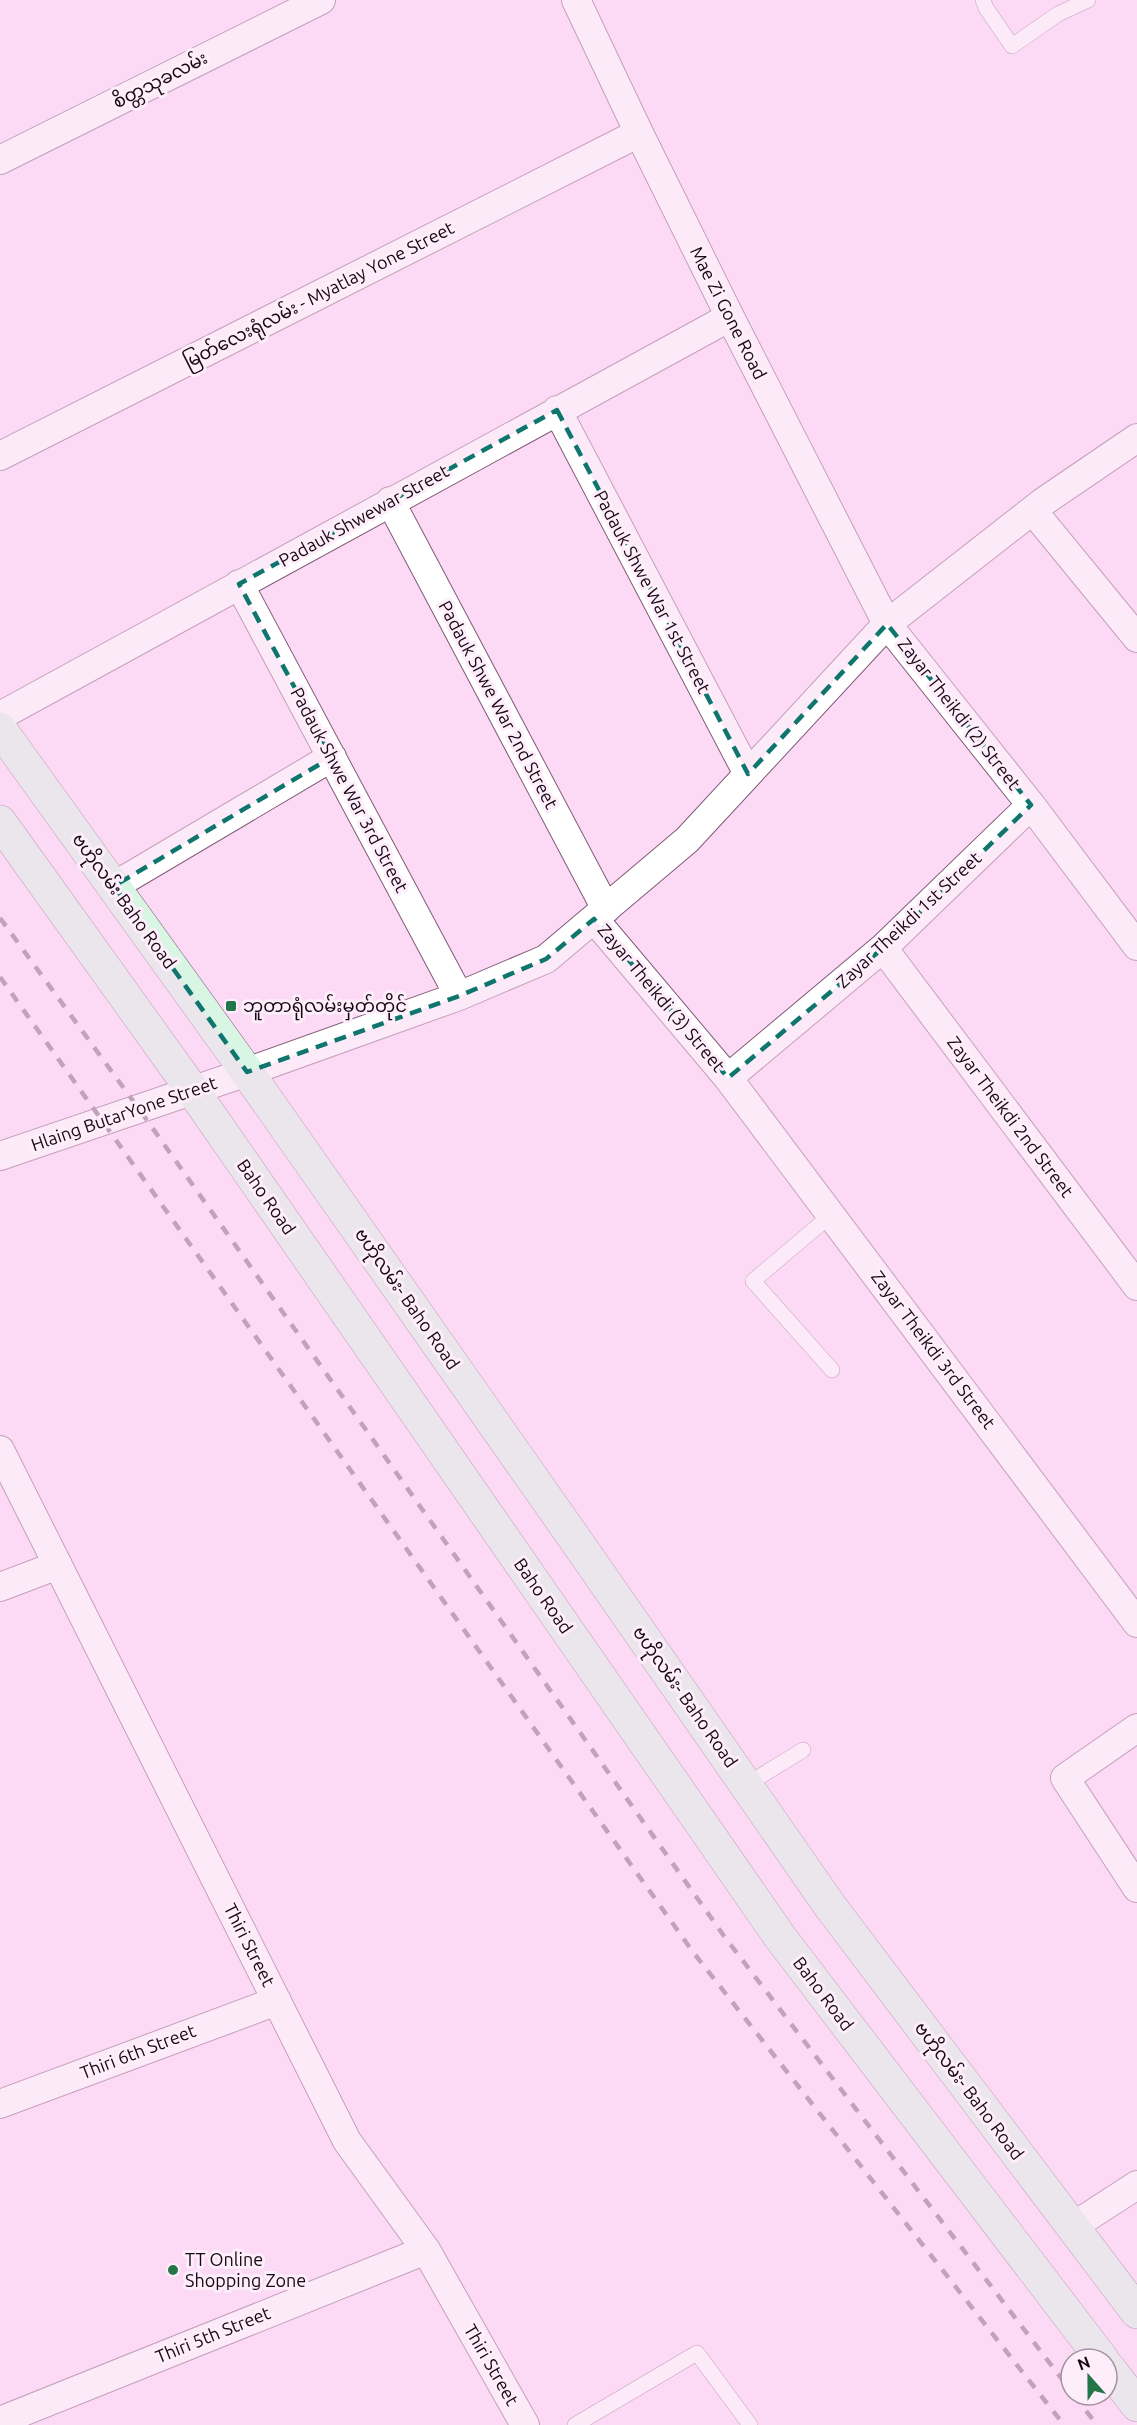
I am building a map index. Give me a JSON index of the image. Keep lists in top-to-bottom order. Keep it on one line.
{"streets":{"main road":["ဗဟိုလမ်း Baho Road","Baho Road","ဗဟိုလမ်း- Baho Road"],"street":["စိတ္တသုခလမ်း","မြတ်လေးရုံလမ်း - Myatlay Yone Street","Mae Zi Gone Road","Padauk Shwewar Street","Padauk Shwe War 1st Street","Padauk Shwe War 2nd Street","Zayar Theikdi (2) Street","Padauk Shwe War 3rd Street","Zayar Theikdi 1st Street","Zayar Theikdi (3) Street","Hlaing ButarYone Street","Zayar Theikdi 2nd Street","Zayar Theikdi 3rd Street","Thiri Street","Thiri 6th Street","Thiri 5th Street"]},"crossings":[["မြတ်လေးရုံလမ်း - Myatlay Yone Street","Mae Zi Gone Road"],["Mae Zi Gone Road","Padauk Shwewar Street"],["Mae Zi Gone Road","Zayar Theikdi (2) Street"],["Mae Zi Gone Road","Hlaing ButarYone Street"],["Padauk Shwewar Street","Padauk Shwe War 1st Street"],["Padauk Shwewar Street","Padauk Shwe War 2nd Street"],["Padauk Shwewar Street","Padauk Shwe War 3rd Street"],["Padauk Shwe War 1st Street","Hlaing ButarYone Street"],["Padauk Shwe War 2nd Street","Zayar Theikdi (3) Street"],["Padauk Shwe War 2nd Street","Hlaing ButarYone Street"],["Zayar Theikdi (2) Street","Zayar Theikdi 1st Street"],["Zayar Theikdi (2) Street","Hlaing ButarYone Street"],["Padauk Shwe War 3rd Street","Hlaing ButarYone Street"],["ဗဟိုလမ်း Baho Road","Hlaing ButarYone Street"],["ဗဟိုလမ်း Baho Road","ဗဟိုလမ်း- Baho Road"],["Zayar Theikdi 1st Street","Zayar Theikdi (3) Street"],["Zayar Theikdi 1st Street","Zayar Theikdi 2nd Street"],["Zayar Theikdi 1st Street","Zayar Theikdi 3rd Street"],["Zayar Theikdi (3) Street","Hlaing ButarYone Street"],["Zayar Theikdi (3) Street","Zayar Theikdi 3rd Street"],["Hlaing ButarYone Street","Baho Road"],["Hlaing ButarYone Street","ဗဟိုလမ်း- Baho Road"],["Thiri Street","Thiri 6th Street"],["Thiri Street","Thiri 5th Street"]],"places":{"transit":["ဘူတာရုံလမ်းမှတ်တိုင်"],"other":["TT Online Shopping Zone"]},"north":"top"}
